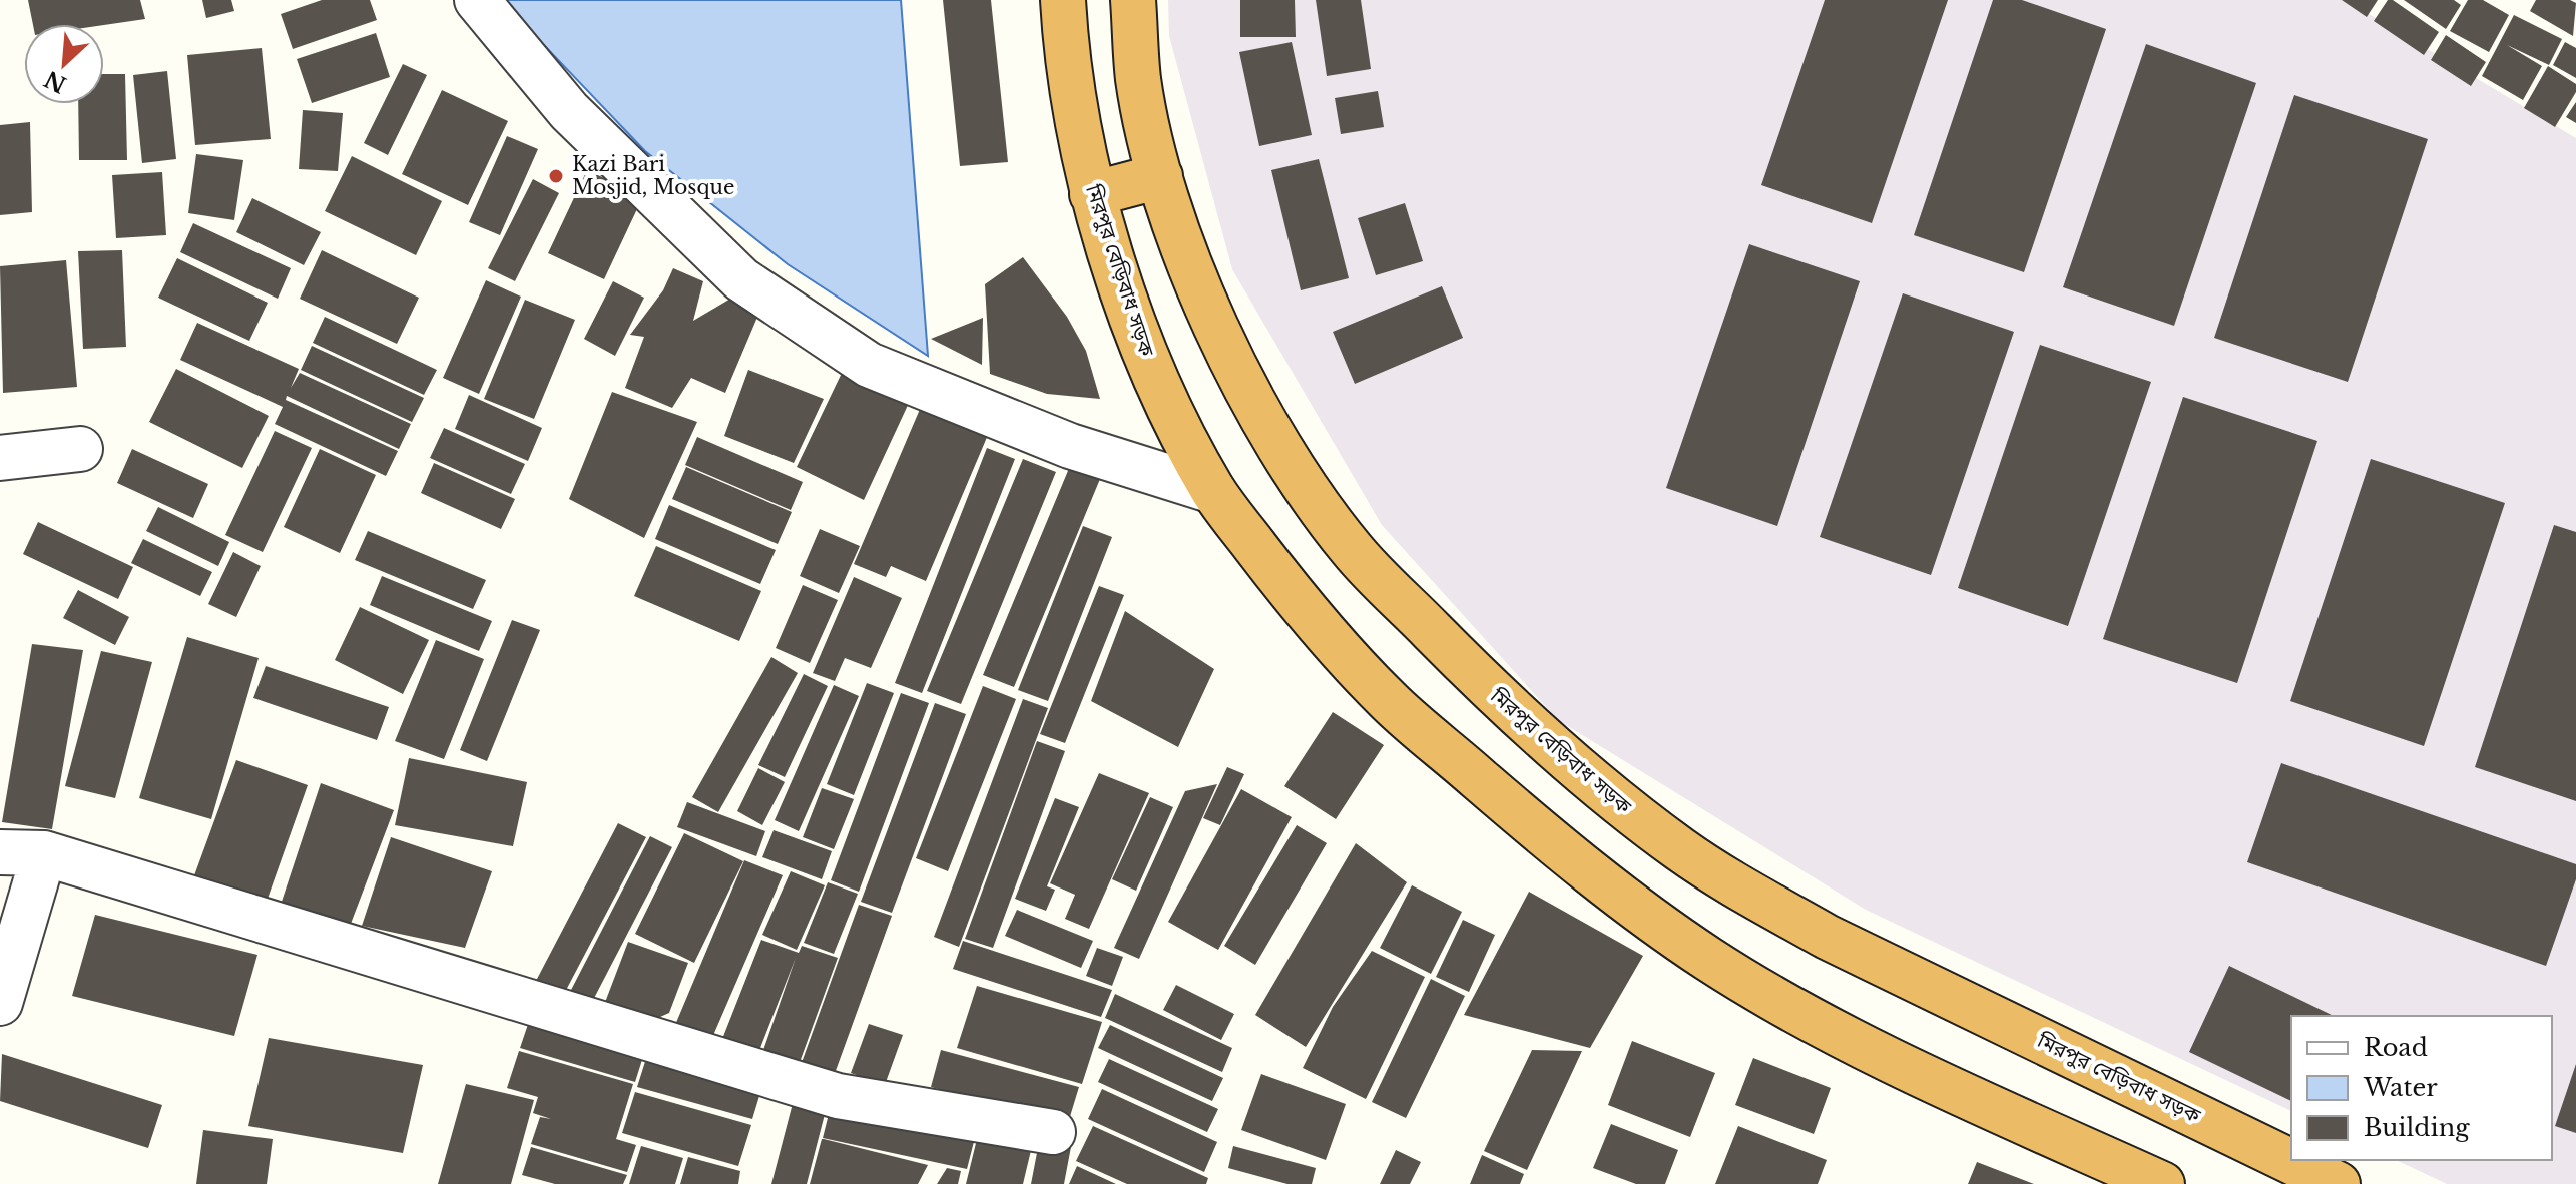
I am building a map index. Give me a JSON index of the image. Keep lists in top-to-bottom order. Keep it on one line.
{"streets":{"highway":["মিরপুর বেড়িবাধ সড়ক"]},"places":["Kazi Bari Mosjid, Mosque"],"legend":["Road","Water","Building"],"north":"bottom left"}
